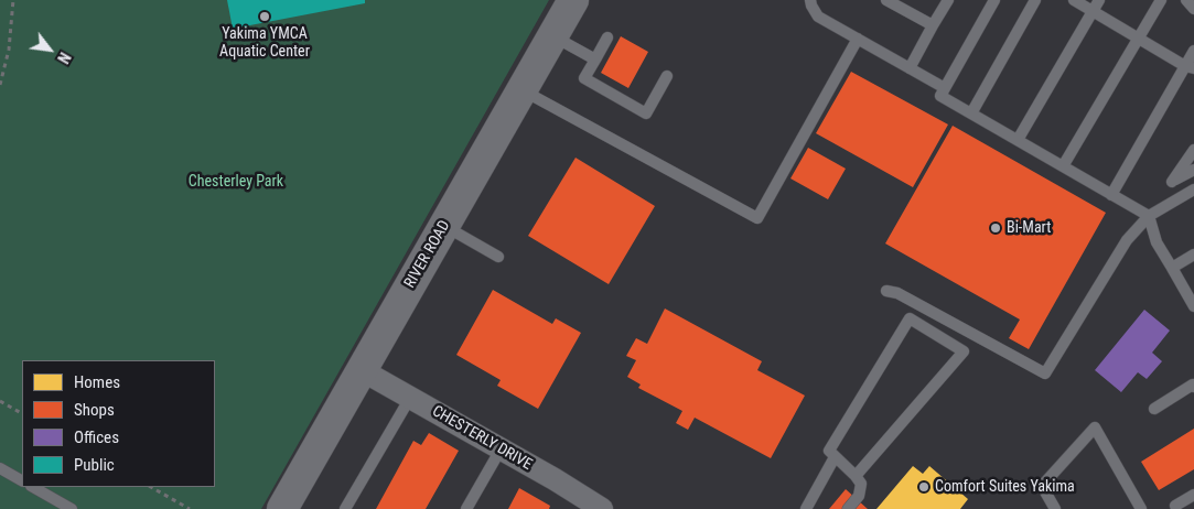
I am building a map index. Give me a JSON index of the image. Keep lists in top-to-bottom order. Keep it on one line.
{"streets":{"street":["RIVER ROAD","CHESTERLY DRIVE"]},"crossings":[["RIVER ROAD","CHESTERLY DRIVE"]],"parks":["Chesterley Park"],"places":["Yakima YMCA Aquatic Center","Bi-Mart","Comfort Suites Yakima"],"legend":["Homes","Shops","Offices","Public"],"north":"bottom right"}
